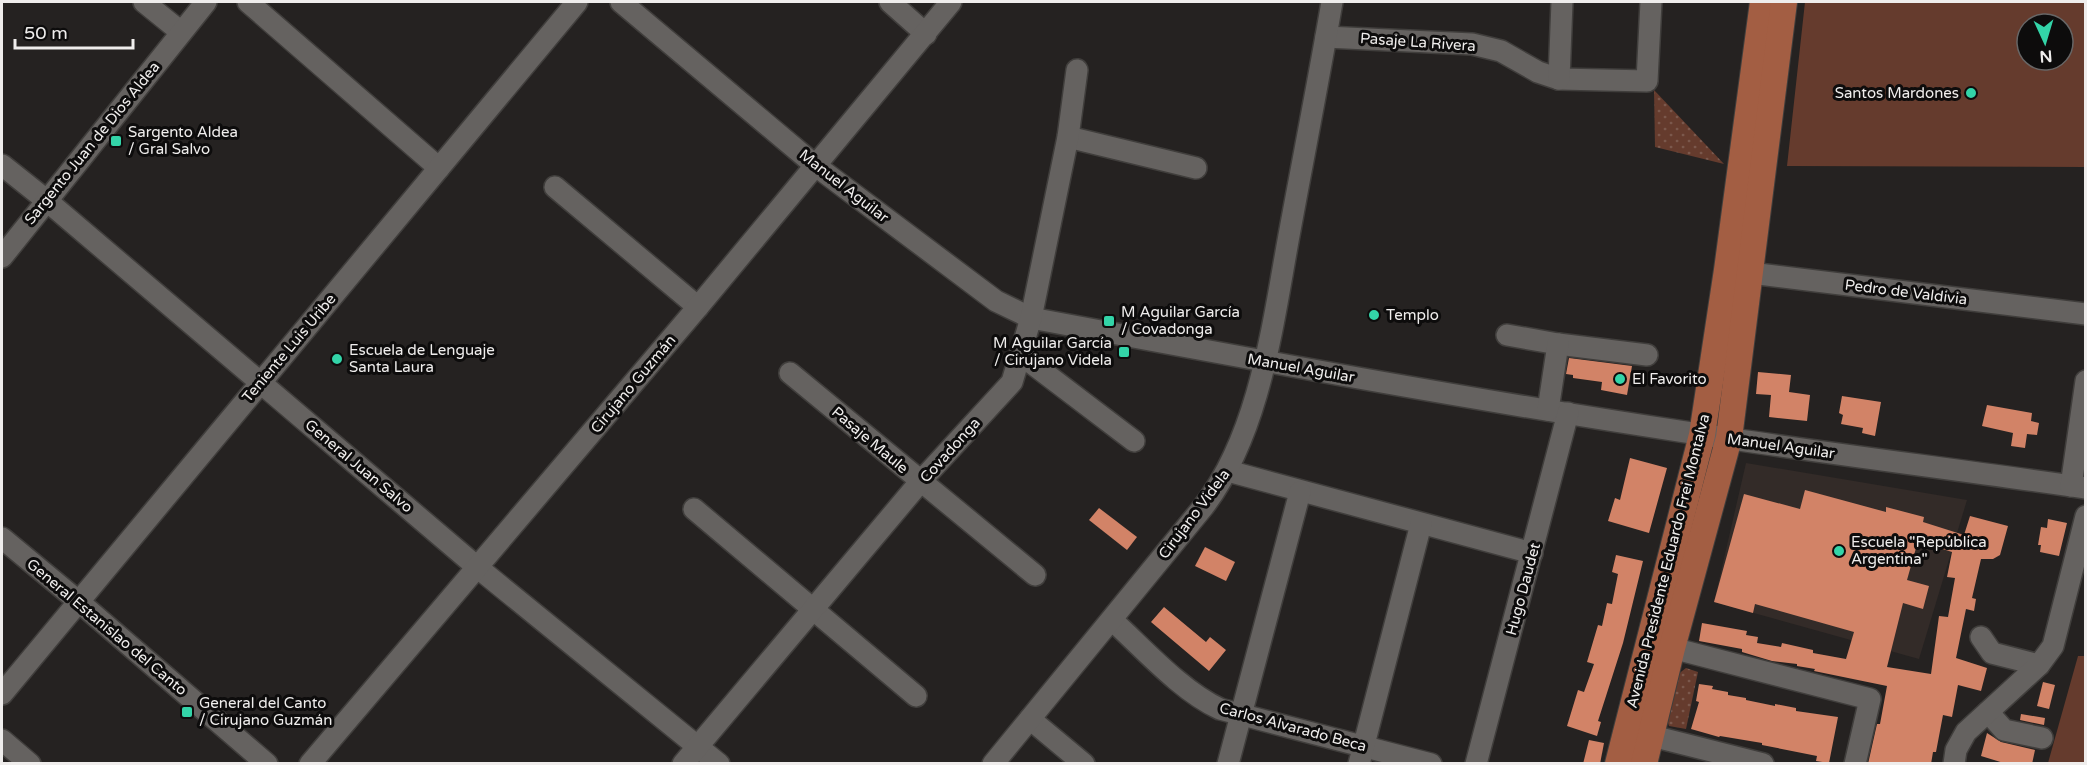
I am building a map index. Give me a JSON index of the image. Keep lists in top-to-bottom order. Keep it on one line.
{"streets":{"main road":["Avenida Presidente Eduardo Frei Montalva"],"street":["Pasaje La Rivera","Sargento Juan de Dios Aldea","Manuel Aguilar","Pedro de Valdivia","Teniente Luis Uribe","Cirujano Guzmán","Pasaje Maule","Covadonga","General Juan Salvo","Cirujano Videla","Hugo Daudet","General Estanislao del Canto","Carlos Alvarado Beca"]},"crossings":[["Pasaje La Rivera","Cirujano Videla"],["Sargento Juan de Dios Aldea","General Juan Salvo"],["Manuel Aguilar","Cirujano Guzmán"],["Manuel Aguilar","Covadonga"],["Manuel Aguilar","Cirujano Videla"],["Manuel Aguilar","Avenida Presidente Eduardo Frei Montalva"],["Manuel Aguilar","Hugo Daudet"],["Pedro de Valdivia","Avenida Presidente Eduardo Frei Montalva"],["Teniente Luis Uribe","General Juan Salvo"],["Teniente Luis Uribe","General Estanislao del Canto"],["Cirujano Guzmán","General Juan Salvo"],["Pasaje Maule","Covadonga"],["Covadonga","General Juan Salvo"],["Cirujano Videla","Carlos Alvarado Beca"]],"places":{"other":["Santos Mardones","Templo","Escuela de Lenguaje Santa Laura","El Favorito","Escuela \"República Argentina\""],"transit":["Sargento Aldea / Gral Salvo","M Aguilar García / Covadonga","M Aguilar García / Cirujano Videla","General del Canto / Cirujano Guzmán"]},"scale_bar":"50 m","north":"bottom"}
